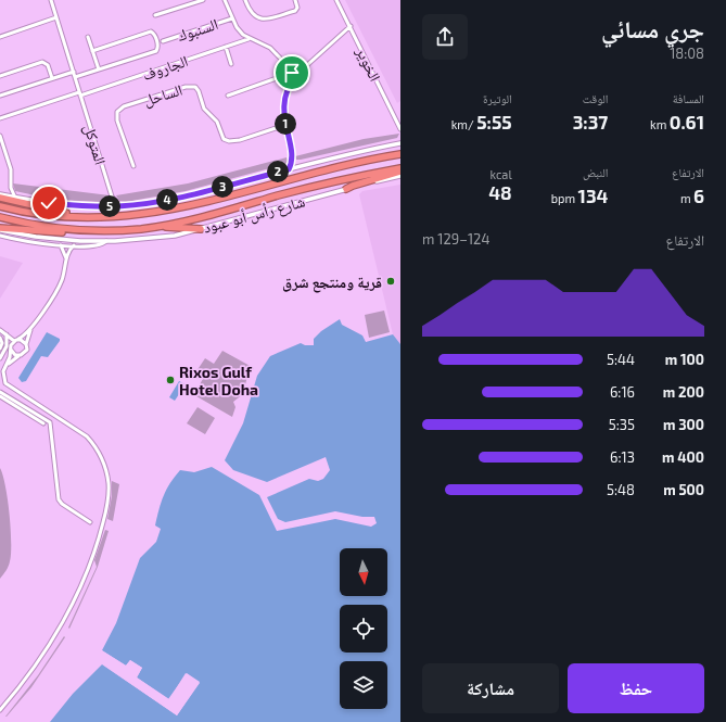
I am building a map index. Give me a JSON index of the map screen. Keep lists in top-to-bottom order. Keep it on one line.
{"streets":{"street":["السنبوك","الخوير","الجاروف","الساحل","المتوكل","شارع رأس أبو عبود"]},"crossings":[["الجاروف","المتوكل"]],"places":["قرية ومنتجع شرق","Rixos Gulf Hotel Doha"],"north":"bottom","page":{"heading":["جري مسائي","18:08"],"stats":[["المسافة","0.61 km"],["الوقت","3:37"],["الوتيرة","5:55 /km"],["الارتفاع","6 m"],["النبض","134 bpm"],["kcal","48"]],"pins":["1","2","3","4","5"],"chart":["الارتفاع","124–129 m"],"list":[{"name":"100 m","note":"5:44"},{"name":"200 m","note":"6:16"},{"name":"300 m","note":"5:35"},{"name":"400 m","note":"6:13"},{"name":"500 m","note":"5:48"}],"buttons":["حفظ","مشاركة"]}}
